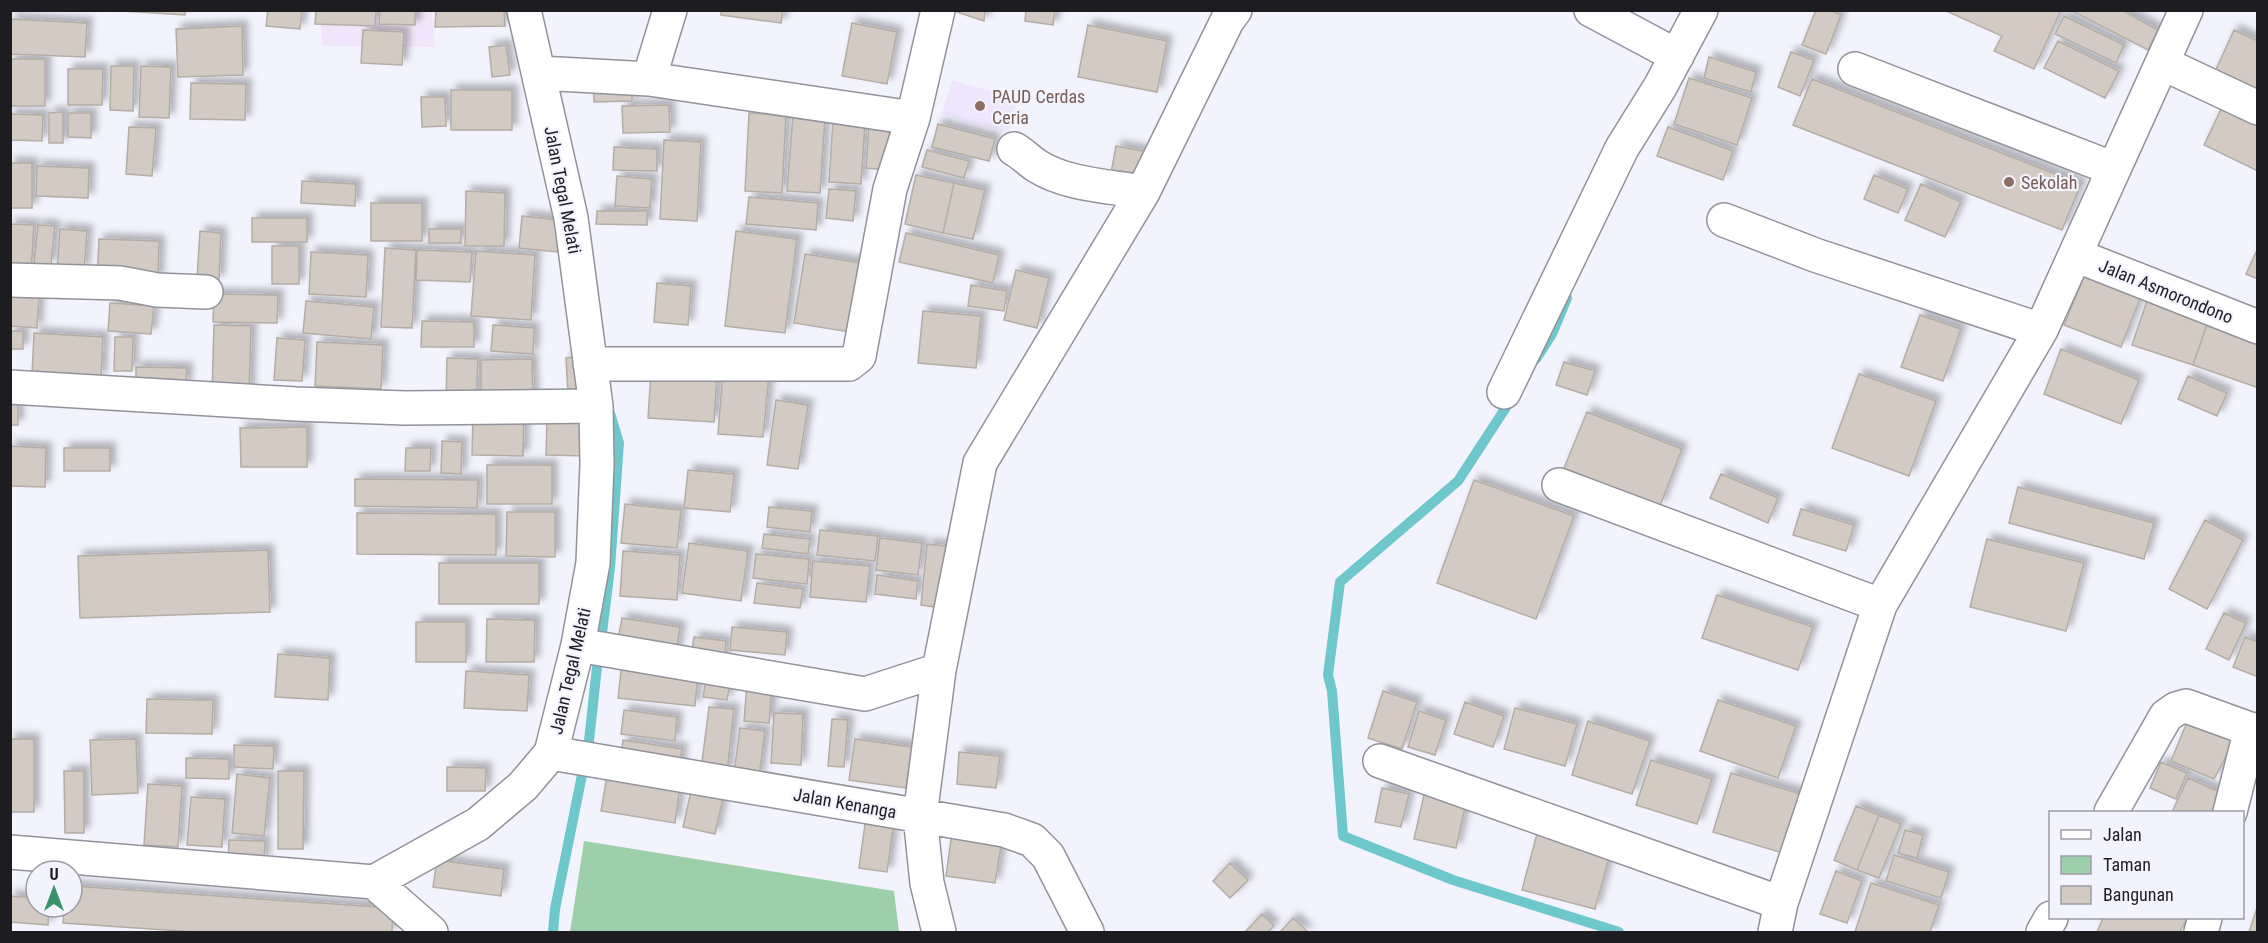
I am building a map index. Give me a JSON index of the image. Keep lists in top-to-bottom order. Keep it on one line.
{"streets":{"street":["Jalan Tegal Melati","Jalan Asmorondono","Jalan Kenanga"]},"crossings":[["Jalan Tegal Melati","Jalan Kenanga"]],"places":["PAUD Cerdas Ceria","Sekolah"],"legend":["Jalan","Taman","Bangunan"],"north":"top"}
